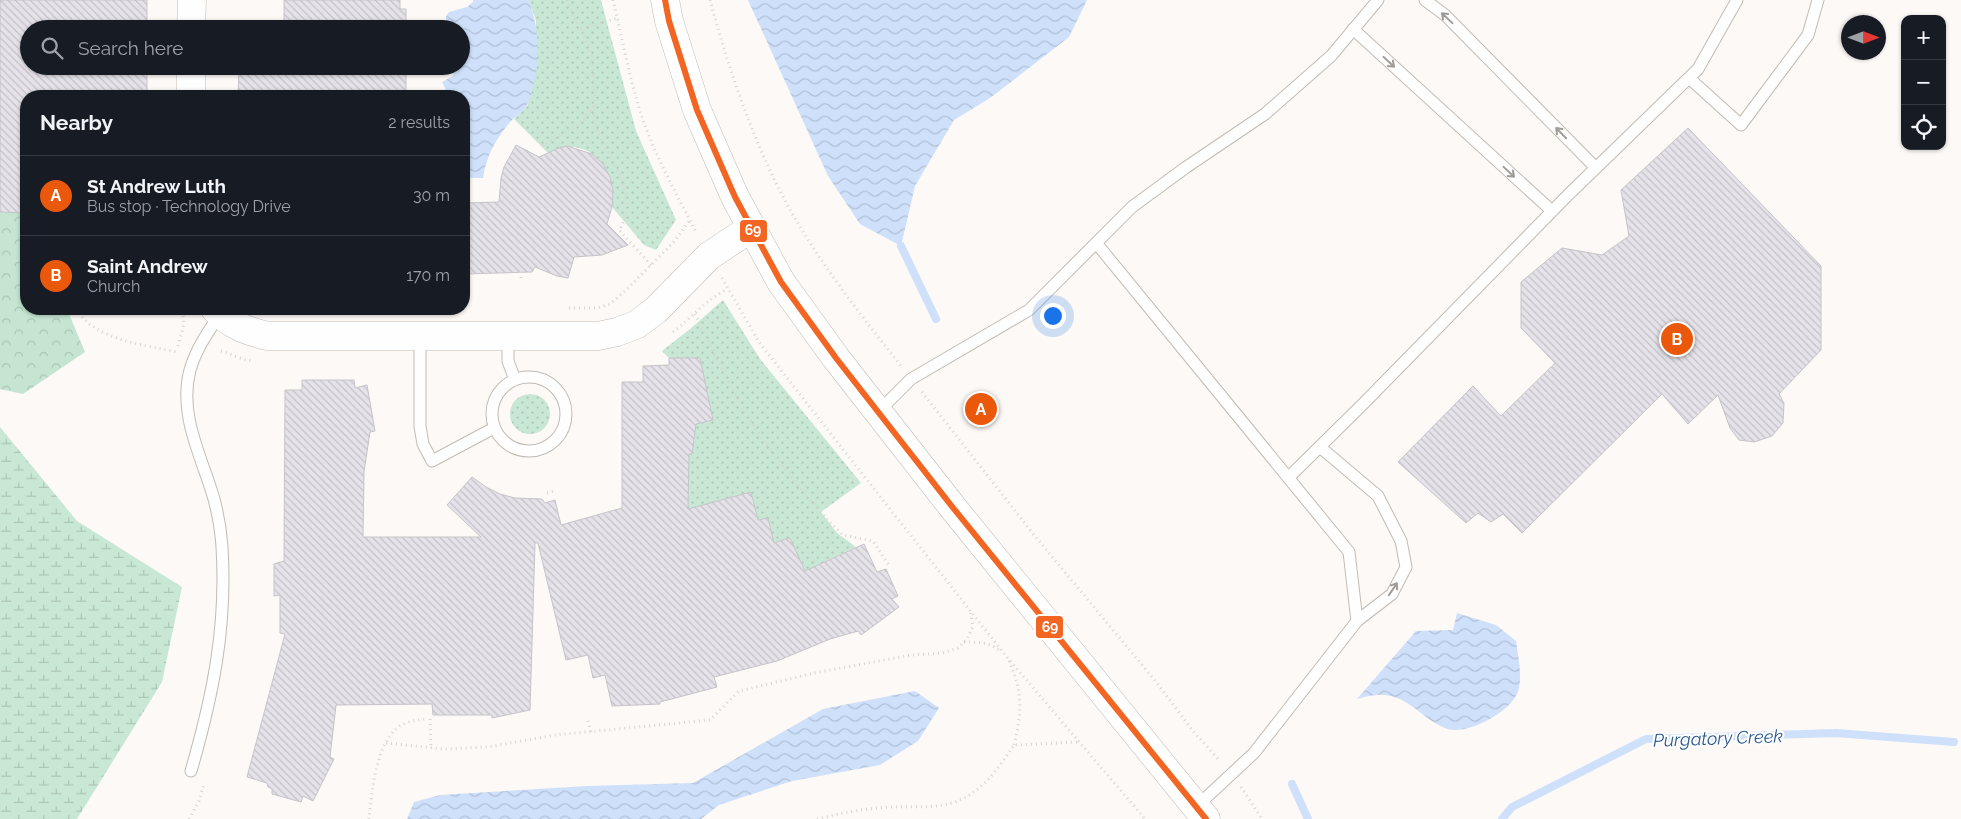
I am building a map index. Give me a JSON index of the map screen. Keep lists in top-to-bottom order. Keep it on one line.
{"water":["Purgatory Creek"],"lines":["transit line 69"],"north":"right","page":{"map_buttons":["+","−"],"search":"Search here","heading":["Nearby","2 results"],"list":[{"mark":"A","name":"St Andrew Luth","note":"Bus stop · Technology Drive","value":"30 m"},{"mark":"B","name":"Saint Andrew","note":"Church","value":"170 m"}],"pins":["B","A"]}}
